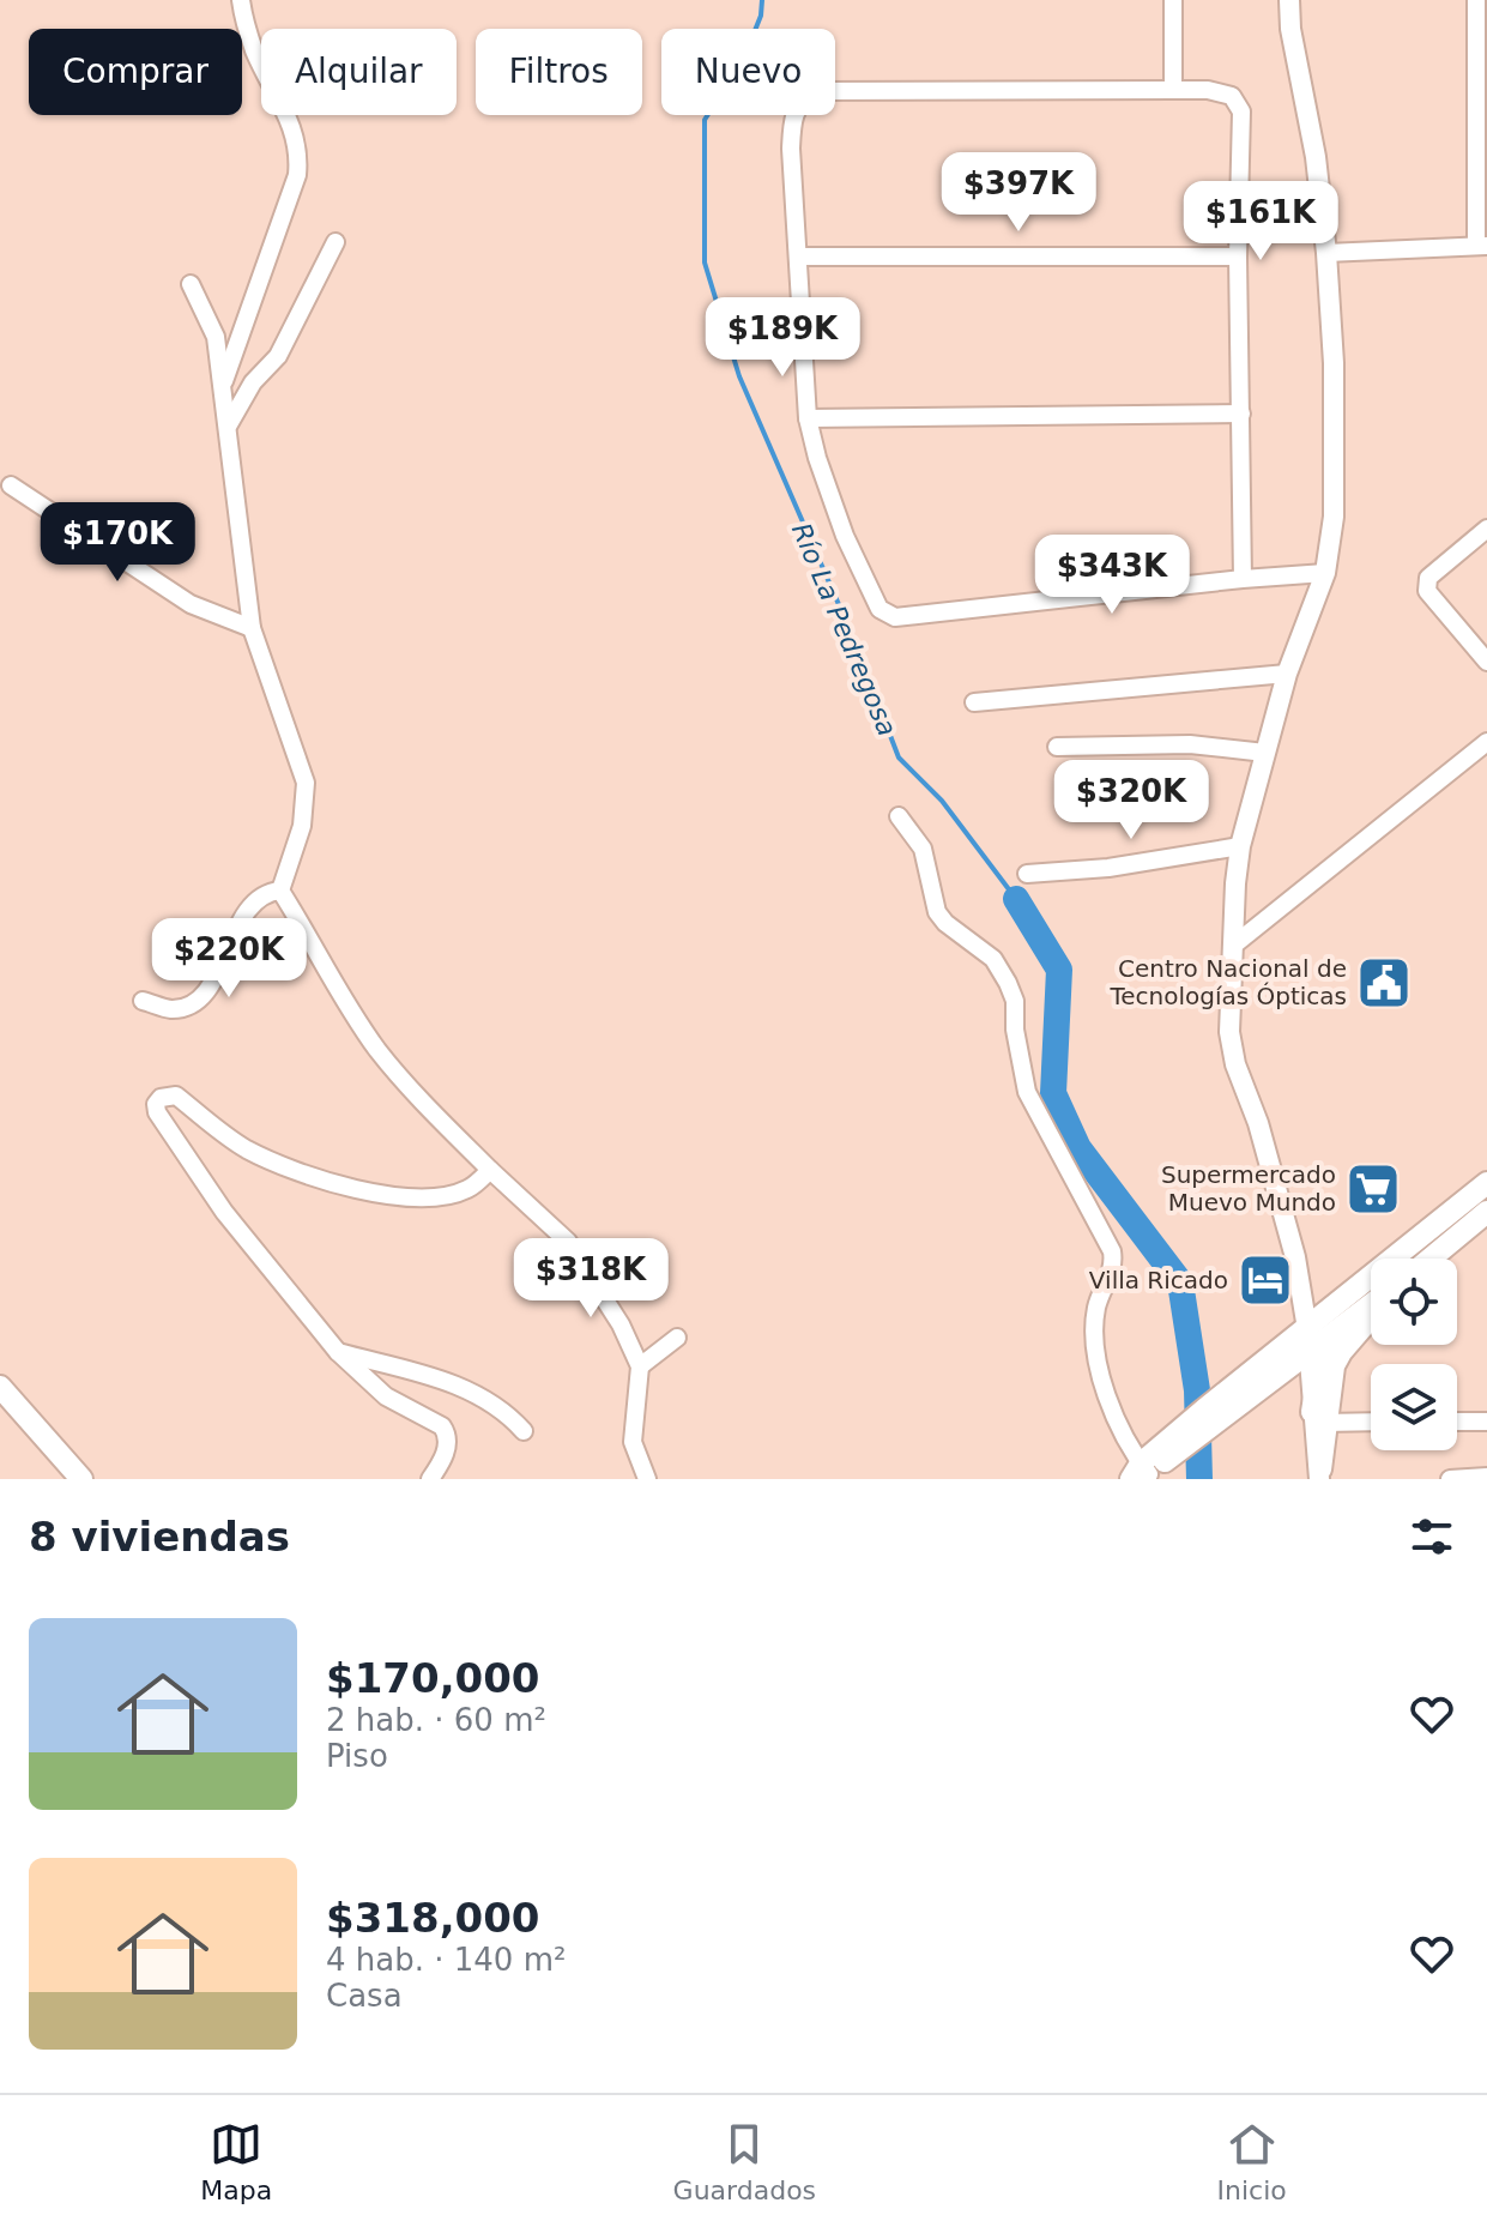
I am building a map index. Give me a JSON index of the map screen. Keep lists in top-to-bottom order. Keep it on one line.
{"water":["Río La Pedregosa"],"places":{"public building":["Centro Nacional de Tecnologías Ópticas"],"supermarket":["Supermercado Muevo Mundo"],"hotel":["Villa Ricado"]},"page":{"chip":["Comprar","Alquilar","Filtros","Nuevo"],"price":["$397K","$161K","$189K","$170K","$343K","$320K","$220K","$318K"],"heading":"8 viviendas","list":[{"name":"$170,000","note":"2 hab. · 60 m² · Piso"},{"name":"$318,000","note":"4 hab. · 140 m² · Casa"}],"tabs":["Mapa","Guardados","Inicio"]}}
